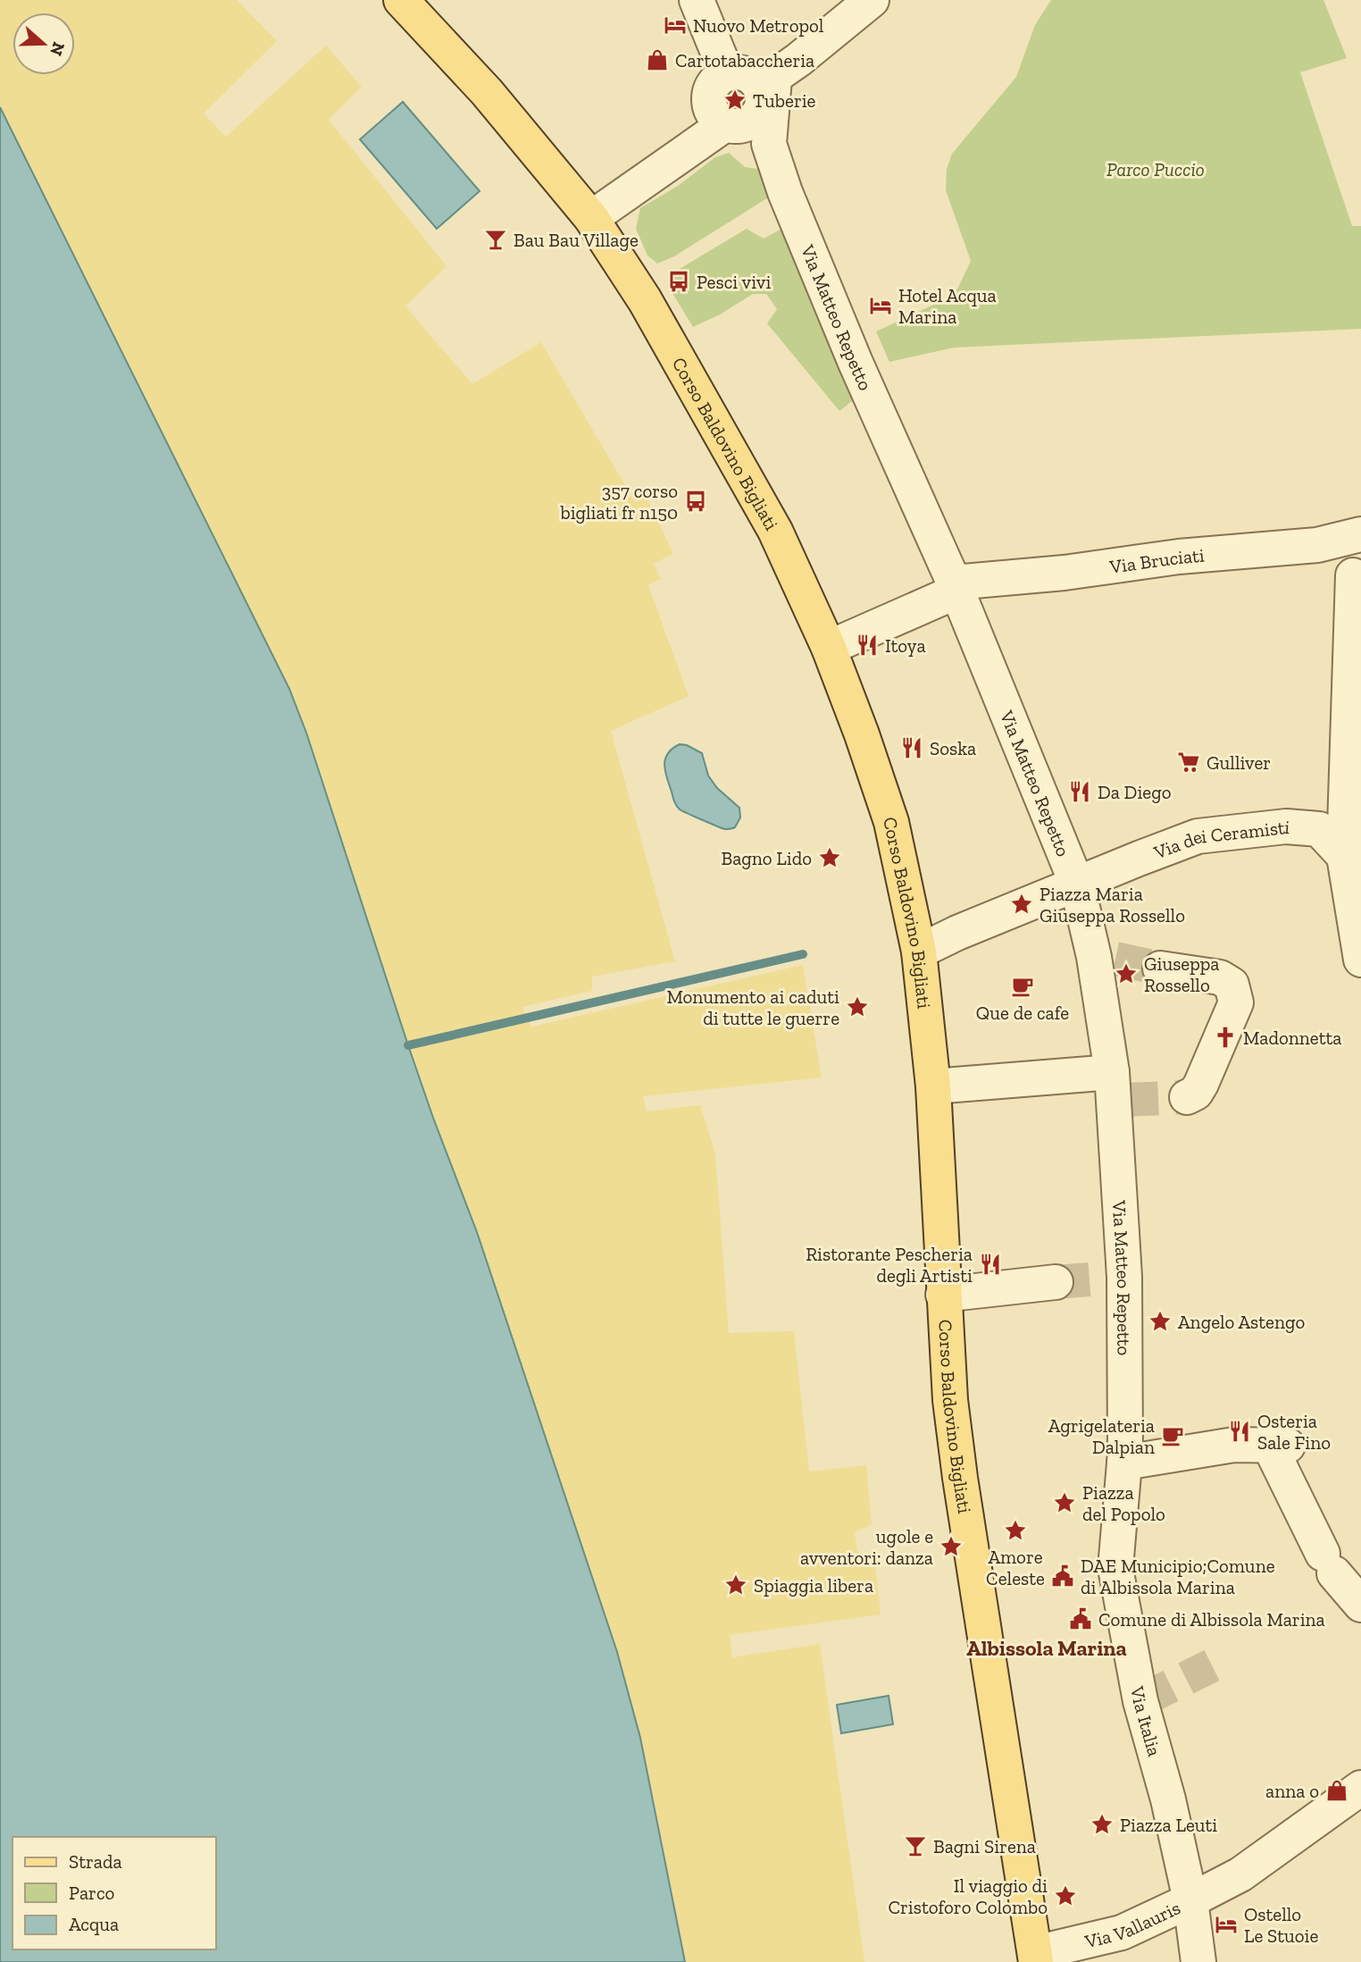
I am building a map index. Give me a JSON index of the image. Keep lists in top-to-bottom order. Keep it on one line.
{"streets":{"main road":["Corso Baldovino Bigliati"],"street":["Via Matteo Repetto","Via Bruciati","Via dei Ceramisti","Via Italia","Via Vallauris"]},"crossings":[["Via Matteo Repetto","Via Bruciati"],["Via Matteo Repetto","Via dei Ceramisti"],["Via Matteo Repetto","Via Italia"],["Corso Baldovino Bigliati","Via Bruciati"],["Corso Baldovino Bigliati","Via Vallauris"],["Via Italia","Via Vallauris"]],"districts":["Albissola Marina"],"parks":["Parco Puccio"],"places":{"hotel":["Nuovo Metropol","Hotel Acqua Marina","Ostello Le Stuoie"],"shop":["Cartotabaccheria","anna o"],"place":["Tuberie","Bagno Lido","Piazza Maria Giuseppa Rossello","Giuseppa Rossello","Monumento ai caduti di tutte le guerre","Angelo Astengo","Piazza del Popolo","Amore Celeste","ugole e avventori: danza","Spiaggia libera","Piazza Leuti","Il viaggio di Cristoforo Colombo"],"bar":["Bau Bau Village","Bagni Sirena"],"bus stop":["Pesci vivi","357 corso bigliati fr n150"],"restaurant":["Itoya","Soska","Da Diego","Ristorante Pescheria degli Artisti","Osteria Sale Fino"],"supermarket":["Gulliver"],"cafe":["Que de cafe","Agrigelateria Dalpian"],"church":["Madonnetta"],"public building":["DAE Municipio;Comune di Albissola Marina","Comune di Albissola Marina"]},"legend":["Strada","Parco","Acqua"],"north":"right"}
